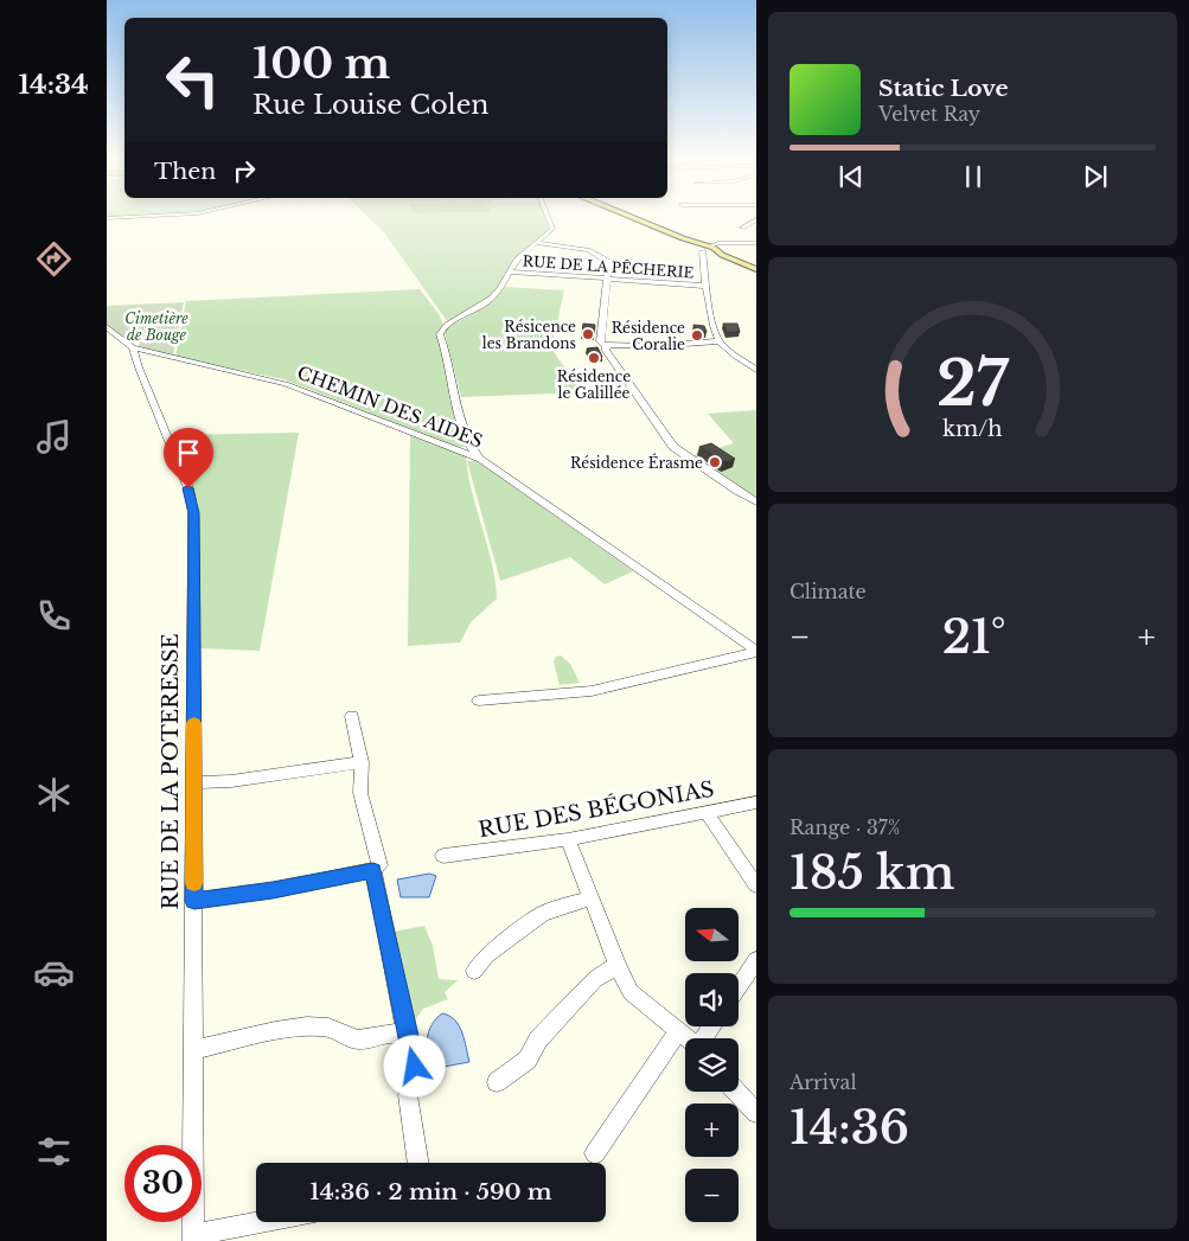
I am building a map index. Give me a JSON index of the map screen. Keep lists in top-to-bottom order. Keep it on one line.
{"streets":{"street":["RUE DE LA PÊCHERIE","CHEMIN DES AIDES","RUE DE LA POTERESSE","RUE DES BÉGONIAS"]},"crossings":[["CHEMIN DES AIDES","RUE DE LA POTERESSE"]],"parks":["Cimetière de Bouge"],"places":["Résicence les Brandons","Résidence Coralie","Résidence le Galillée","Résidence Érasme"],"north":"left","page":{"tabs":"14:34","turn":["100 m","Rue Louise Colen"],"song":["Static Love","Velvet Ray"],"then":"Then","tile":["Climate",["Range · 37%","185 km"],["Arrival","14:36"]],"heat":["−","21°","+"],"map_buttons":["+","−"],"limit":"30","trip":"14:36 · 2 min · 590 m","gauge":["27","km/h"]}}
